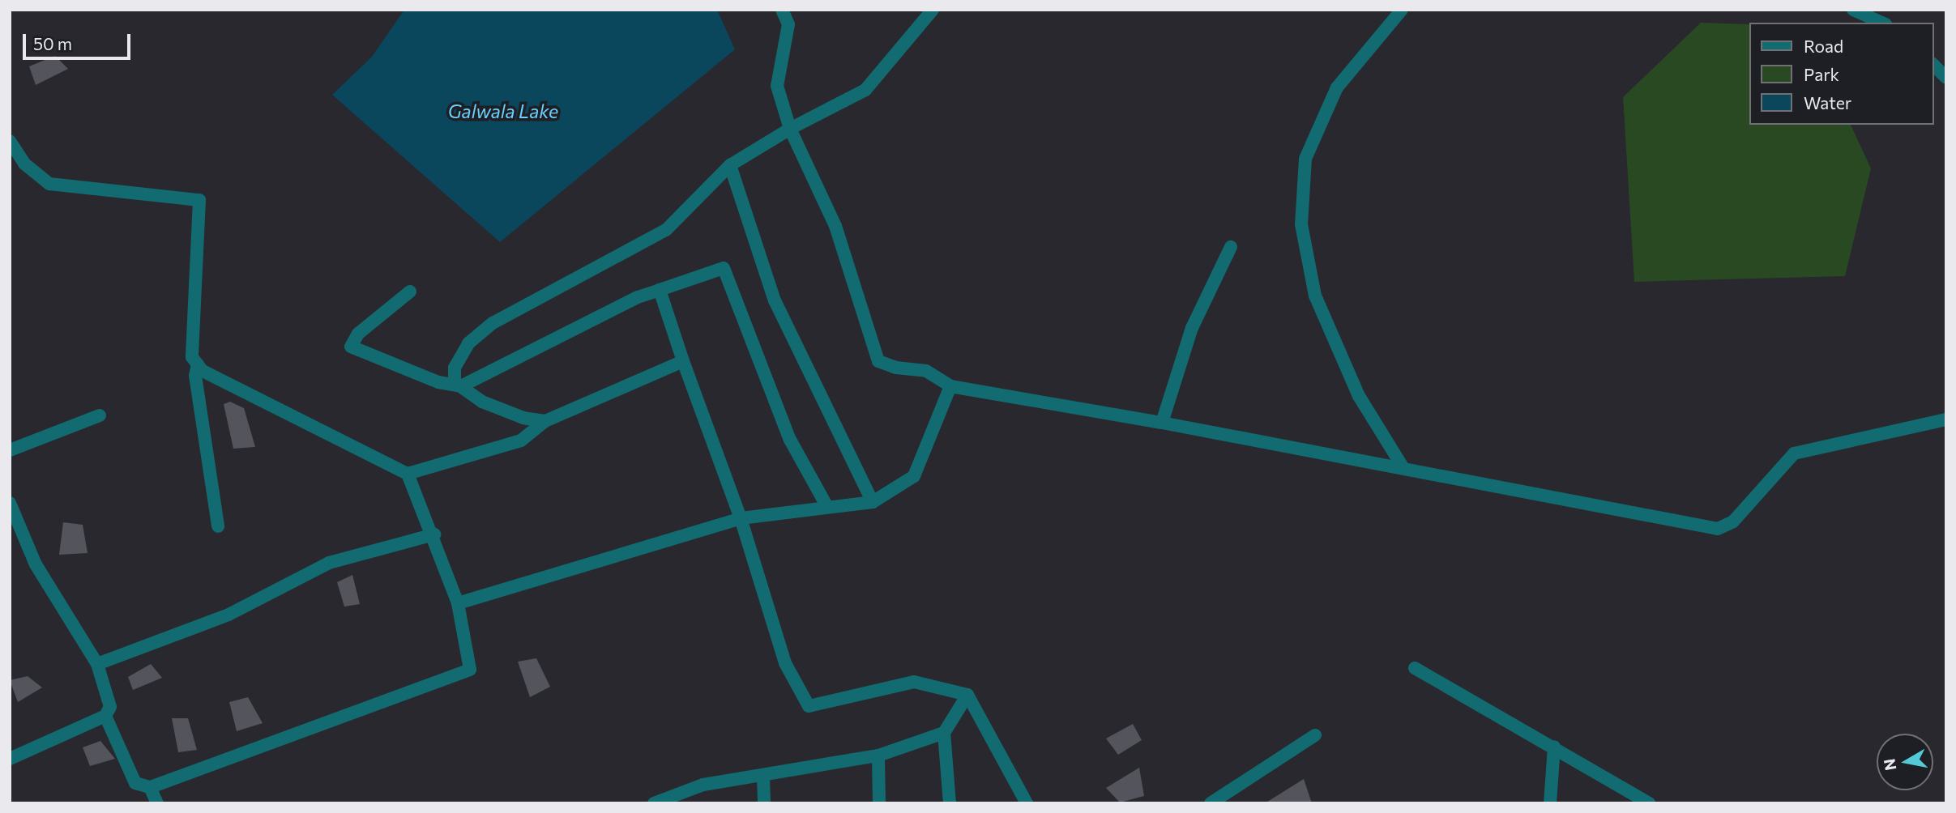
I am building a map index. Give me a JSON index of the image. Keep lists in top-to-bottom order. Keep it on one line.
{"water":["Galwala Lake"],"legend":["Road","Park","Water"],"scale_bar":"50 m","north":"left"}
